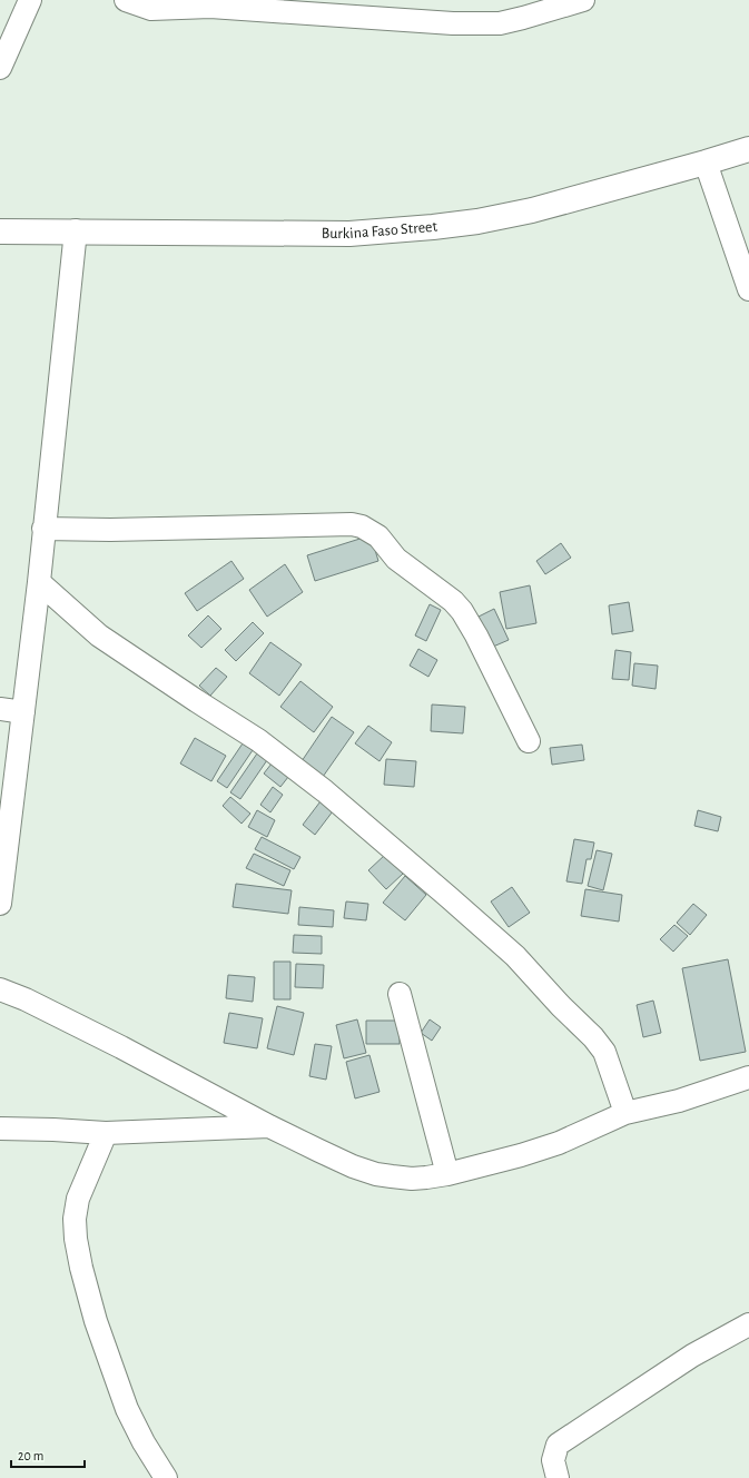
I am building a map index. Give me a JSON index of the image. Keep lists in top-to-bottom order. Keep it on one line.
{"streets":{"main road":["Burkina Faso Street"]},"scale_bar":"20 m"}
